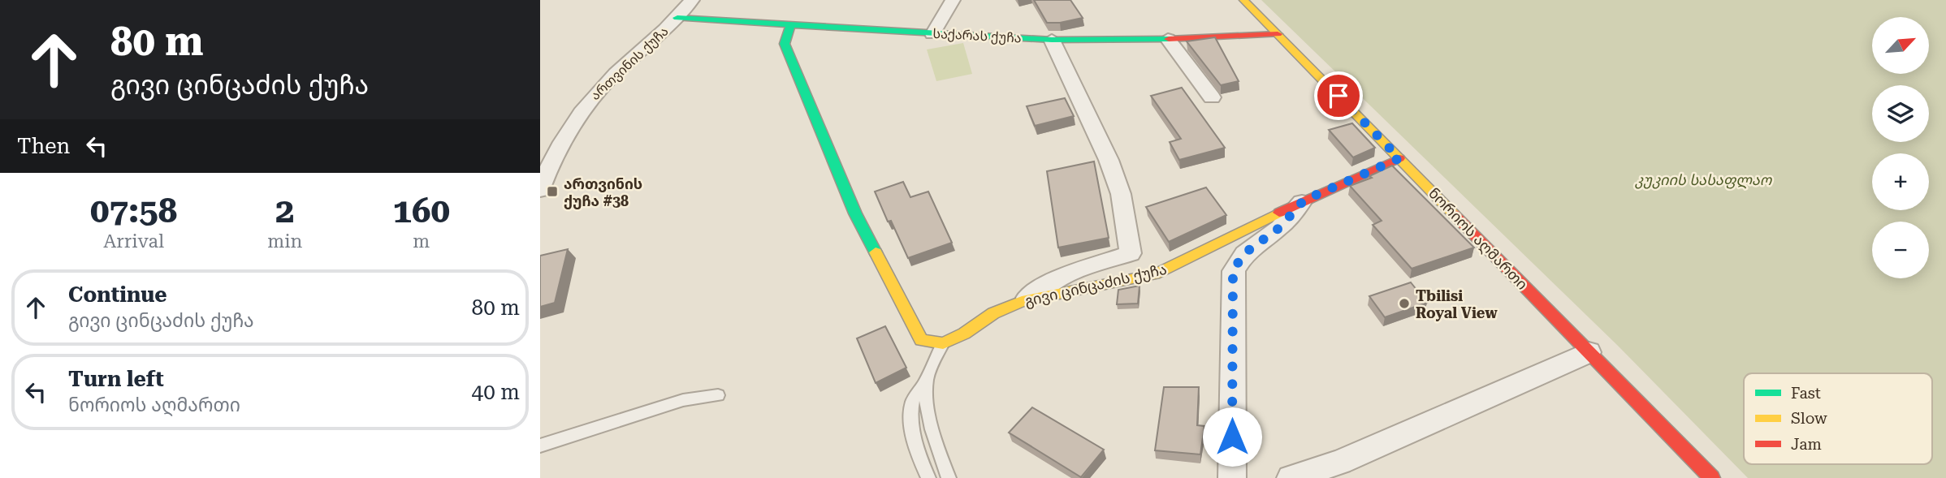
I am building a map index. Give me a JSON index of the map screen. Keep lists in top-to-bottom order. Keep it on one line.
{"streets":{"street":["საქარას ქუჩა","ართვინის ქუჩა","ნორიოს აღმართი","გივი ცინცაძის ქუჩა"]},"crossings":[["საქარას ქუჩა","ართვინის ქუჩა"],["საქარას ქუჩა","ნორიოს აღმართი"],["ნორიოს აღმართი","გივი ცინცაძის ქუჩა"]],"parks":["კუკიის სასაფლაო"],"places":{"transit":["ართვინის ქუჩა #38"],"other":["Tbilisi Royal View"]},"legend":["Fast","Slow","Jam"],"north":"top right","page":{"turn":["80 m","გივი ცინცაძის ქუჩა"],"map_buttons":["+","−"],"then":"Then","eta":["07:58","Arrival","2","min","160","m"],"list":[{"name":"Continue","note":"გივი ცინცაძის ქუჩა","value":"80 m"},{"name":"Turn left","note":"ნორიოს აღმართი","value":"40 m"}]}}
